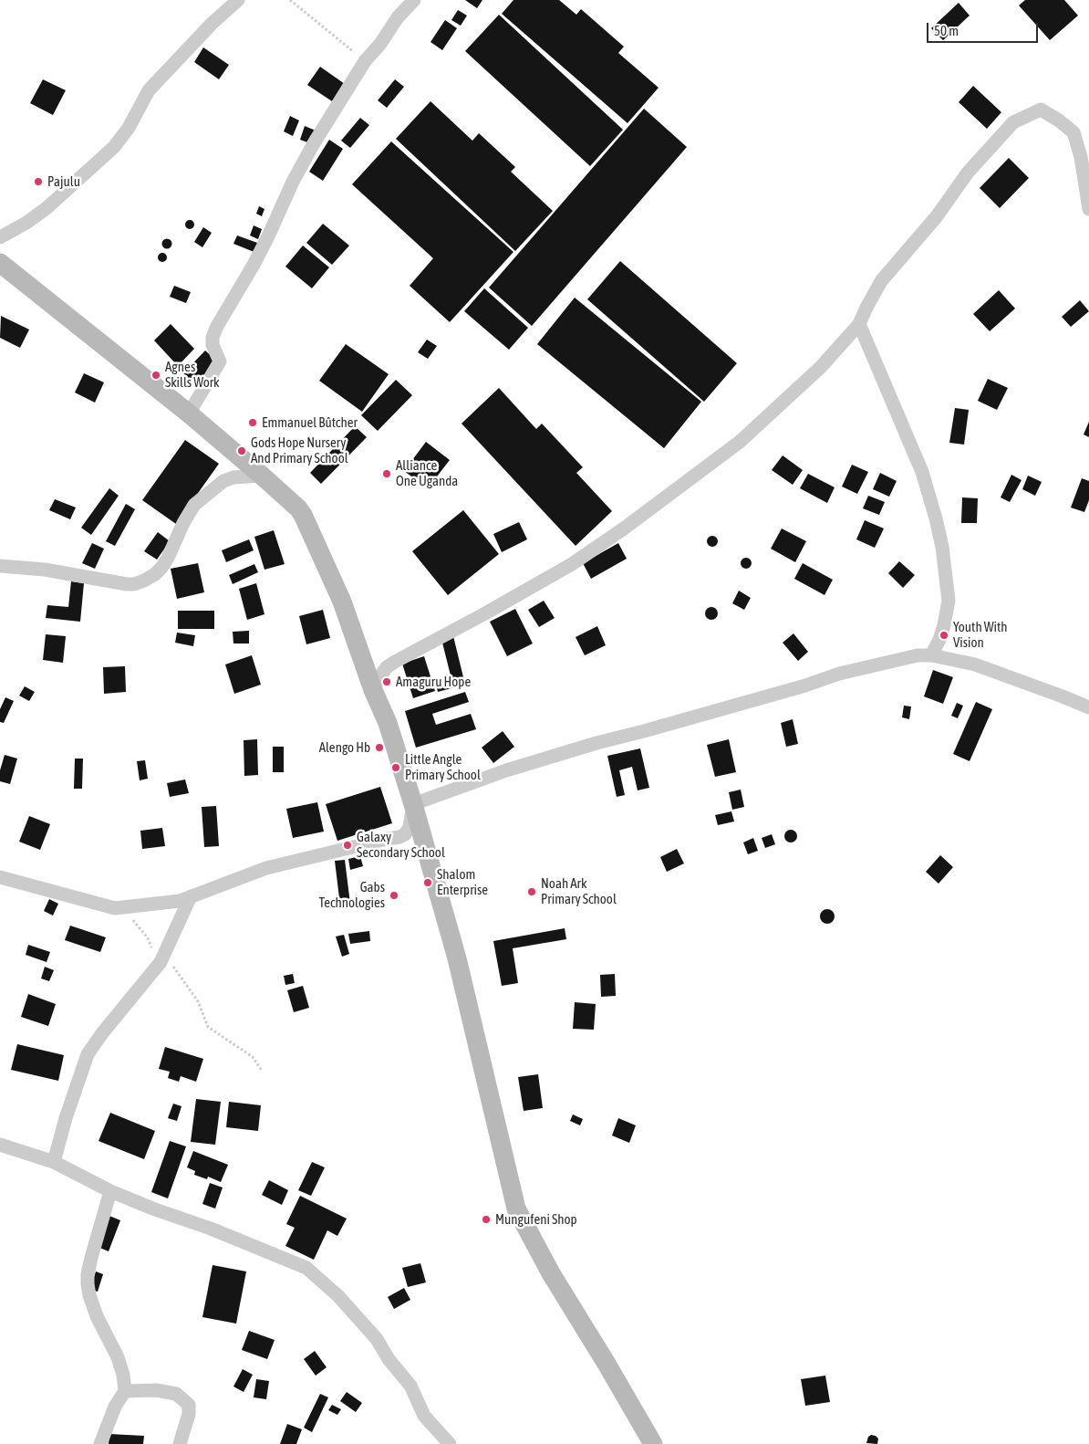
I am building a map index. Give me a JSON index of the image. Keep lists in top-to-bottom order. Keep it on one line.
{"places":["Pajulu","Agnes Skills Work","Emmanuel Bûtcher","Gods Hope Nursery And Primary School","Alliance One Uganda","Youth With Vision","Amaguru Hope","Alengo Hb","Little Angle Primary School","Galaxy Secondary School","Shalom Enterprise","Noah Ark Primary School","Gabs Technologies","Mungufeni Shop"],"scale_bar":"50 m"}
